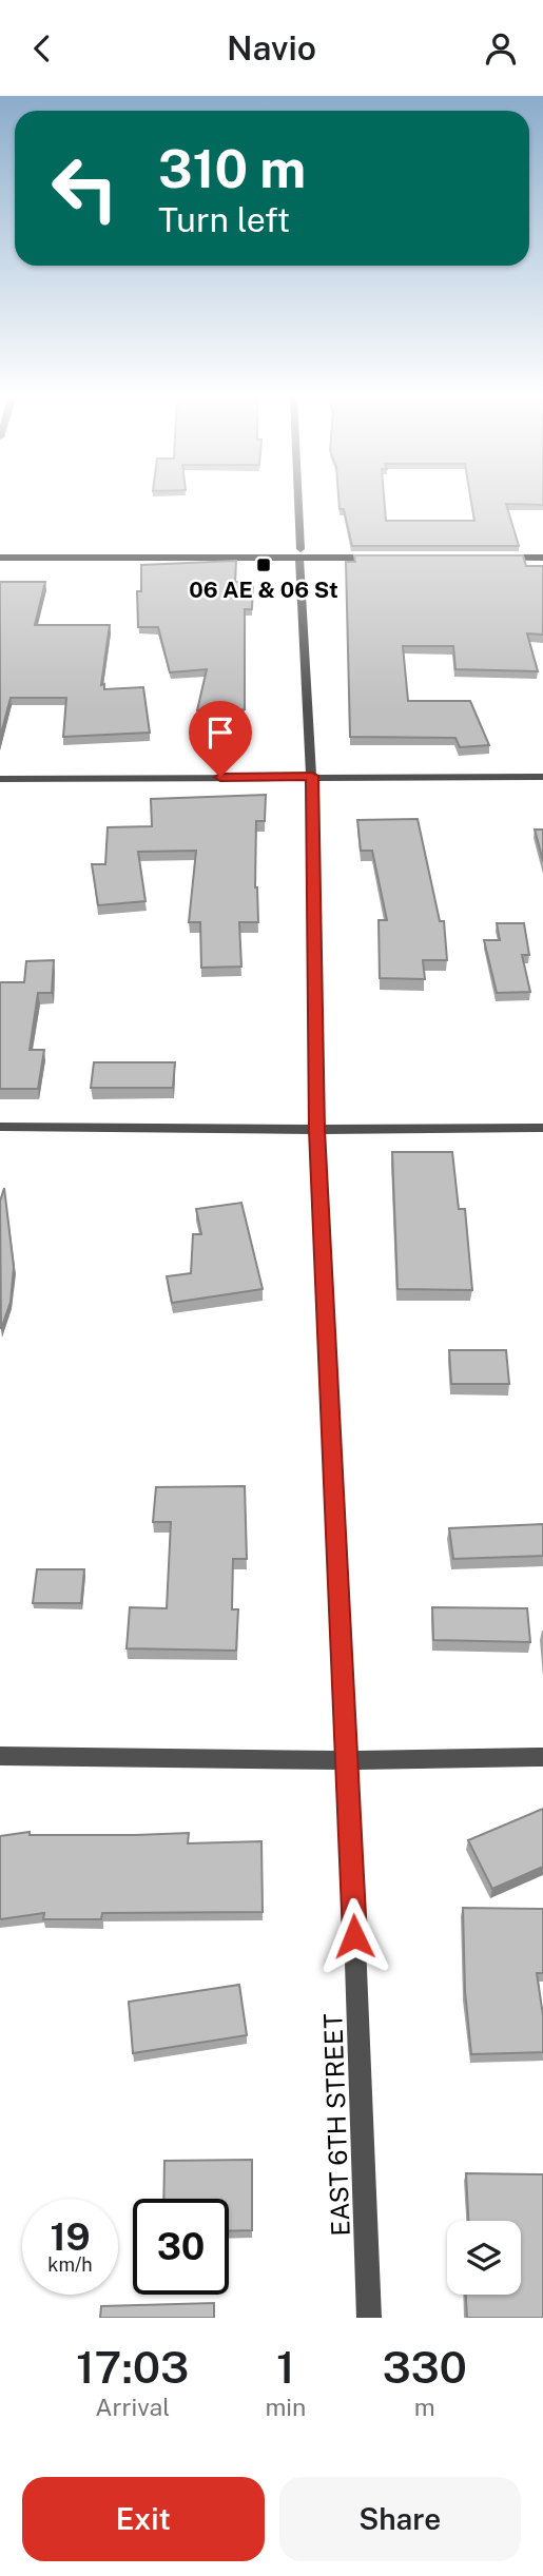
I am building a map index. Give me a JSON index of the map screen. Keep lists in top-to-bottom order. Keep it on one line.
{"streets":{"street":["EAST 6TH STREET"]},"places":{"transit":["06 AE & 06 St"]},"page":{"header":"Navio","turn":["310 m","Turn left"],"speed":"19 km/h","limit":"30","eta":["17:03","Arrival","1","min","330","m"],"buttons":["Exit","Share"]}}
